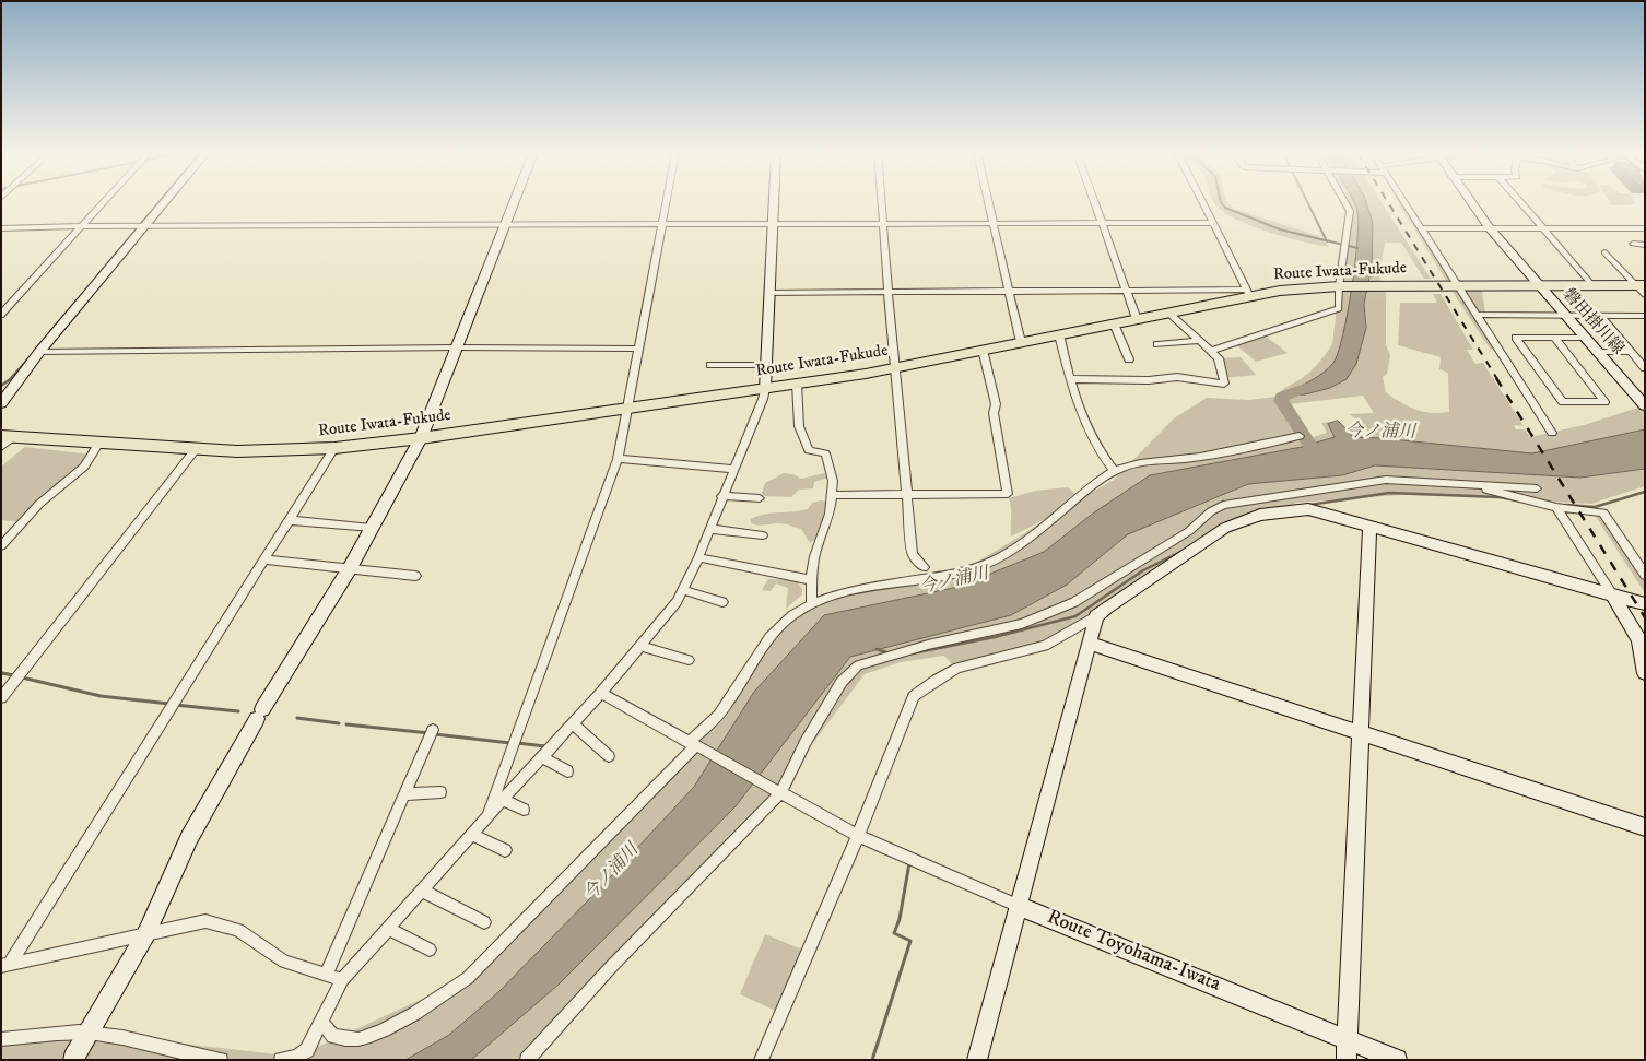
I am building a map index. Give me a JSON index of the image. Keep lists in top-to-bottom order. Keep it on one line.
{"streets":{"main road":["Route Iwata-Fukude"],"street":["磐田掛川線","Route Toyohama-Iwata"]},"crossings":[["Route Iwata-Fukude","磐田掛川線"]],"water":["今ノ浦川"]}
